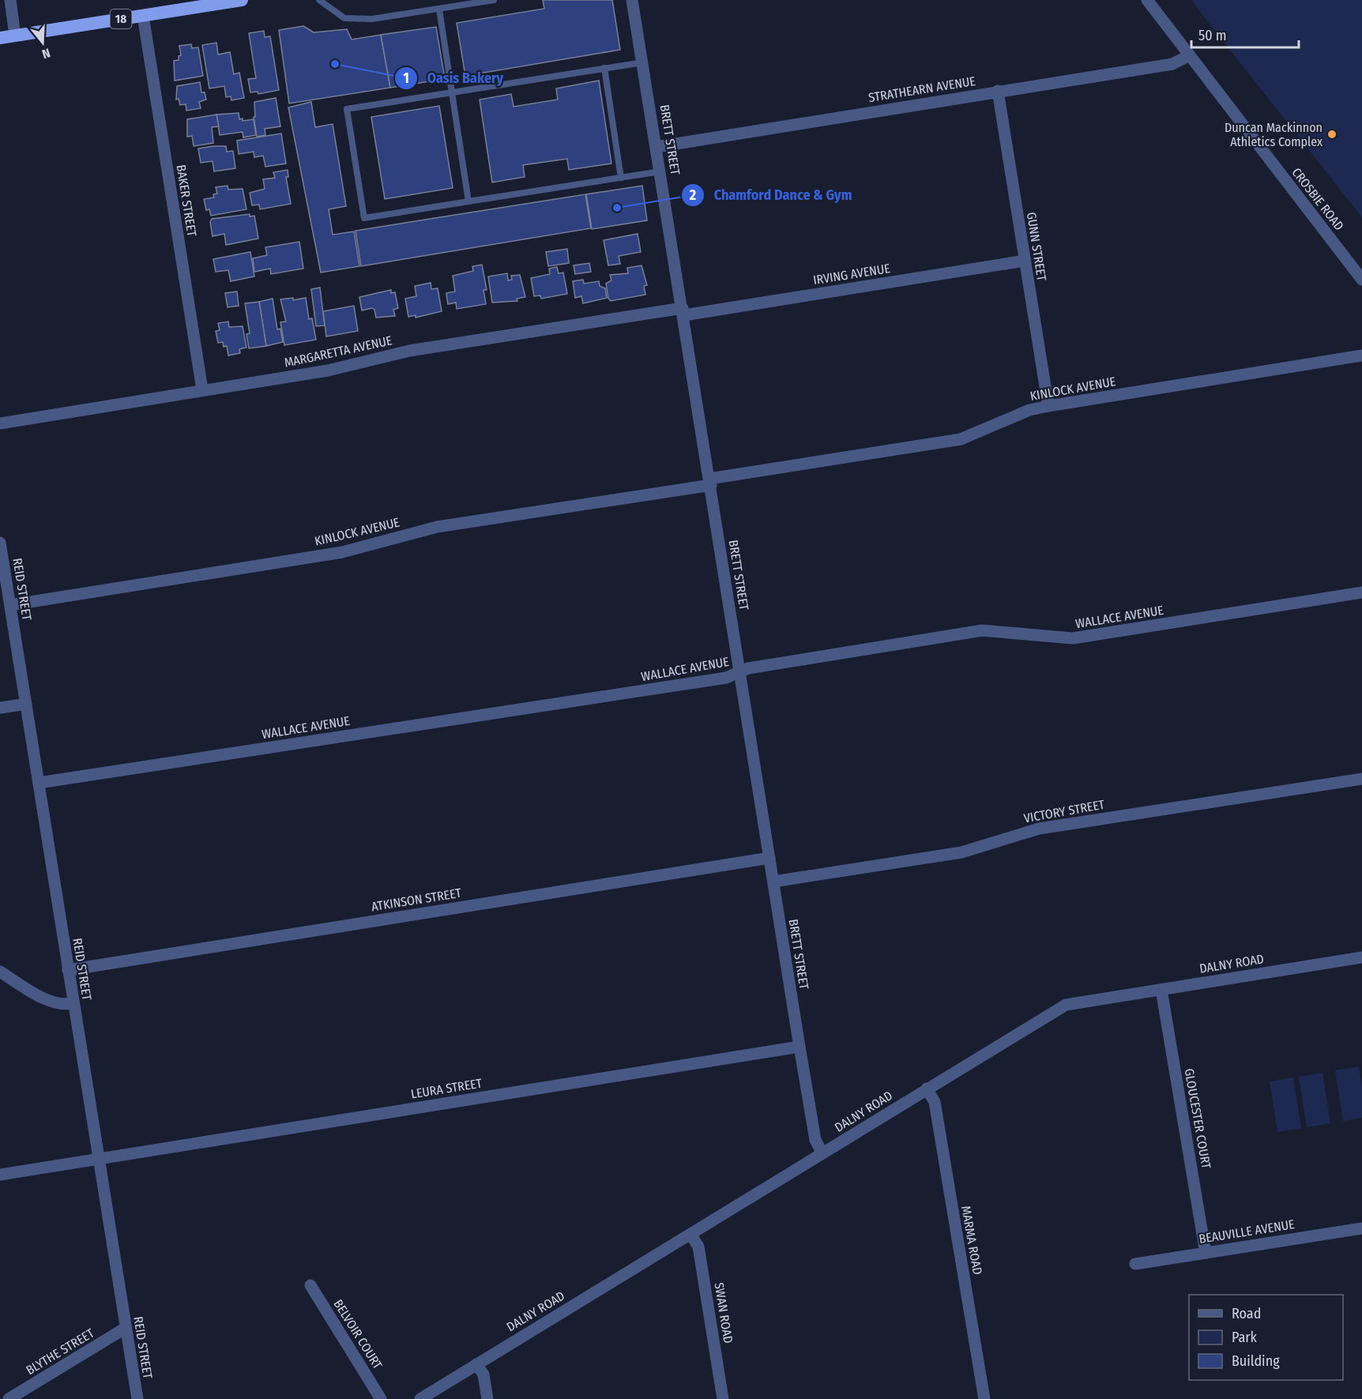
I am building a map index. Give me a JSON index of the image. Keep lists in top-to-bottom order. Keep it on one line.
{"streets":{"highway":["18"],"street":["STRATHEARN AVENUE","BRETT STREET","CROSBIE ROAD","BAKER STREET","GUNN STREET","IRVING AVENUE","MARGARETTA AVENUE","KINLOCK AVENUE","REID STREET","WALLACE AVENUE","VICTORY STREET","ATKINSON STREET","DALNY ROAD","LEURA STREET","GLOUCESTER COURT","BEAUVILLE AVENUE","MARMA ROAD","SWAN ROAD","BELVOIR COURT","BLYTHE STREET"]},"crossings":[["18","BAKER STREET"],["STRATHEARN AVENUE","BRETT STREET"],["STRATHEARN AVENUE","CROSBIE ROAD"],["STRATHEARN AVENUE","GUNN STREET"],["BRETT STREET","IRVING AVENUE"],["BRETT STREET","MARGARETTA AVENUE"],["BRETT STREET","KINLOCK AVENUE"],["BRETT STREET","WALLACE AVENUE"],["BRETT STREET","VICTORY STREET"],["BRETT STREET","ATKINSON STREET"],["BRETT STREET","DALNY ROAD"],["BRETT STREET","LEURA STREET"],["BAKER STREET","MARGARETTA AVENUE"],["GUNN STREET","IRVING AVENUE"],["GUNN STREET","KINLOCK AVENUE"],["IRVING AVENUE","MARGARETTA AVENUE"],["KINLOCK AVENUE","REID STREET"],["REID STREET","WALLACE AVENUE"],["REID STREET","ATKINSON STREET"],["REID STREET","LEURA STREET"],["REID STREET","BLYTHE STREET"],["DALNY ROAD","GLOUCESTER COURT"],["DALNY ROAD","MARMA ROAD"],["DALNY ROAD","SWAN ROAD"],["GLOUCESTER COURT","BEAUVILLE AVENUE"]],"places":["Oasis Bakery","Duncan Mackinnon Athletics Complex","Chamford Dance & Gym"],"legend":["Road","Park","Building"],"scale_bar":"50 m","north":"bottom"}
